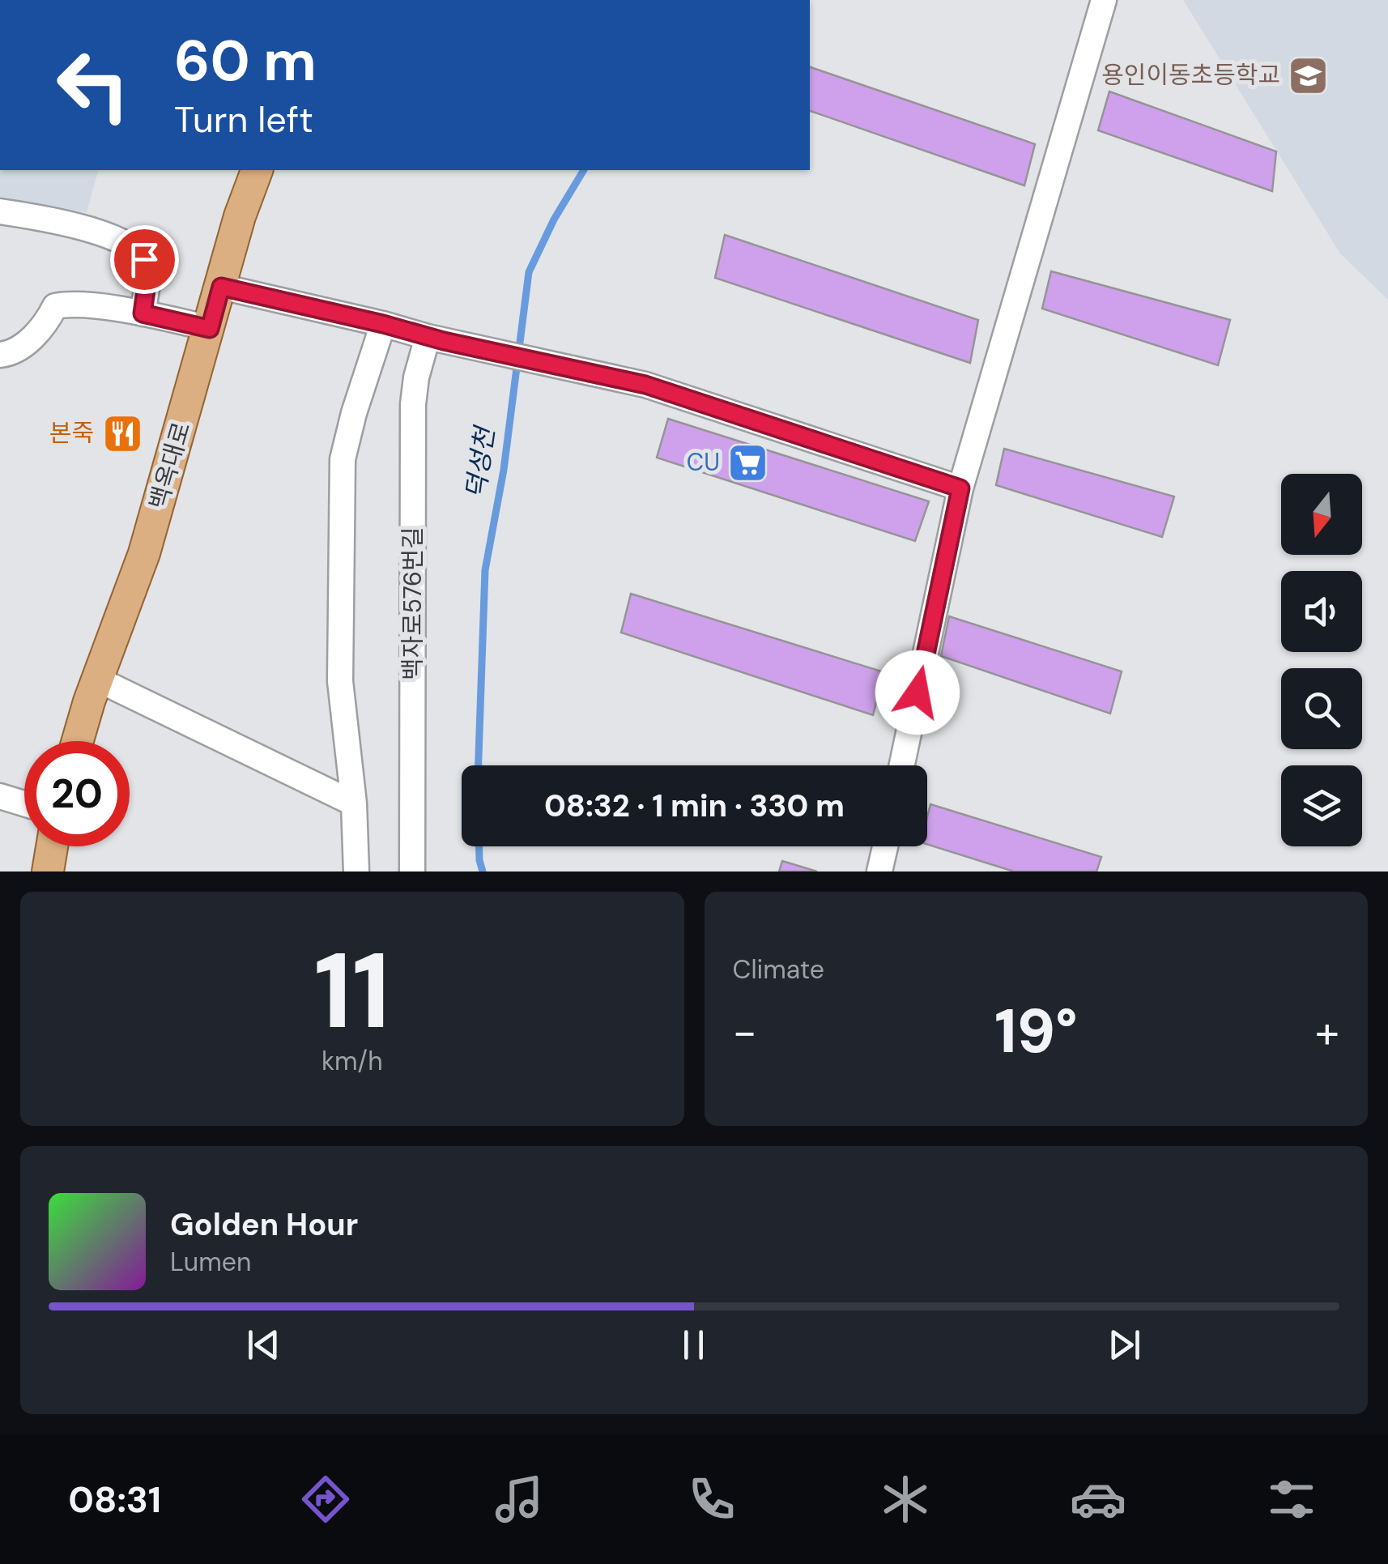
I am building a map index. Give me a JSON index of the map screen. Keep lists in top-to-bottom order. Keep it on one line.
{"streets":{"main road":["백옥대로"],"street":["백자로576번길"]},"water":["덕성천"],"places":{"school or university":["용인이동초등학교"],"restaurant":["본죽"],"supermarket":["CU"]},"north":"bottom","page":{"turn":["60 m","Turn left"],"limit":"20","trip":"08:32 · 1 min · 330 m","tile":[["11","km/h"],"Climate"],"heat":["−","19°","+"],"song":["Golden Hour","Lumen"],"tabs":"08:31"}}
